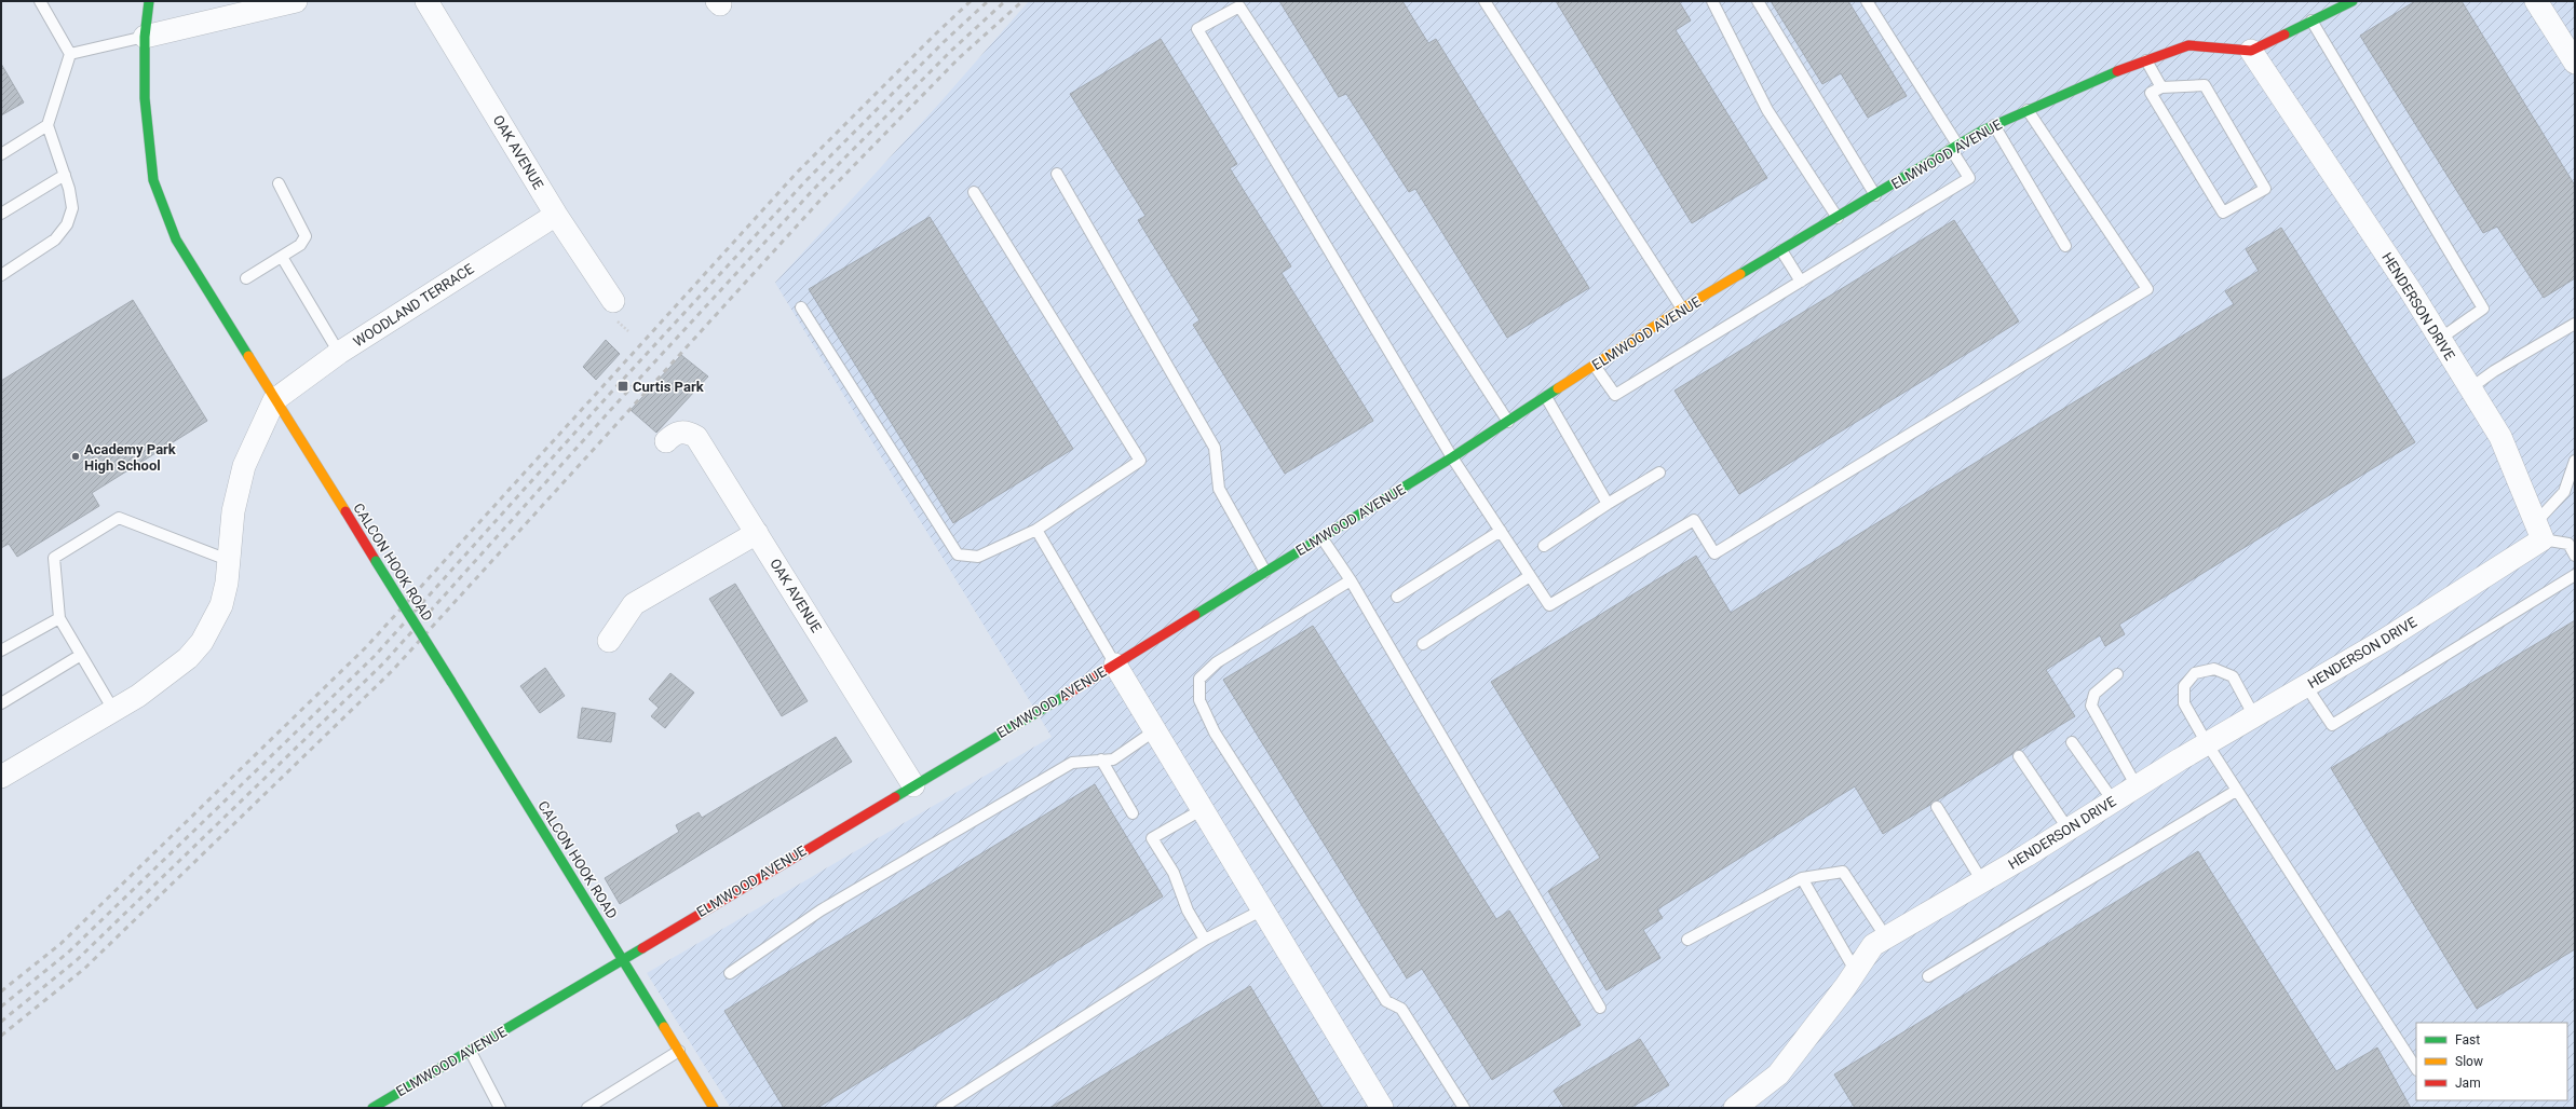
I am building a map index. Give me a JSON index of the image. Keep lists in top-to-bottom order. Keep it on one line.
{"streets":{"street":["OAK AVENUE","ELMWOOD AVENUE","WOODLAND TERRACE","HENDERSON DRIVE","CALCON HOOK ROAD"]},"crossings":[["OAK AVENUE","ELMWOOD AVENUE"],["OAK AVENUE","WOODLAND TERRACE"],["ELMWOOD AVENUE","HENDERSON DRIVE"],["ELMWOOD AVENUE","CALCON HOOK ROAD"],["WOODLAND TERRACE","CALCON HOOK ROAD"]],"places":{"transit":["Curtis Park"],"other":["Academy Park High School"]},"legend":["Fast","Slow","Jam"]}
